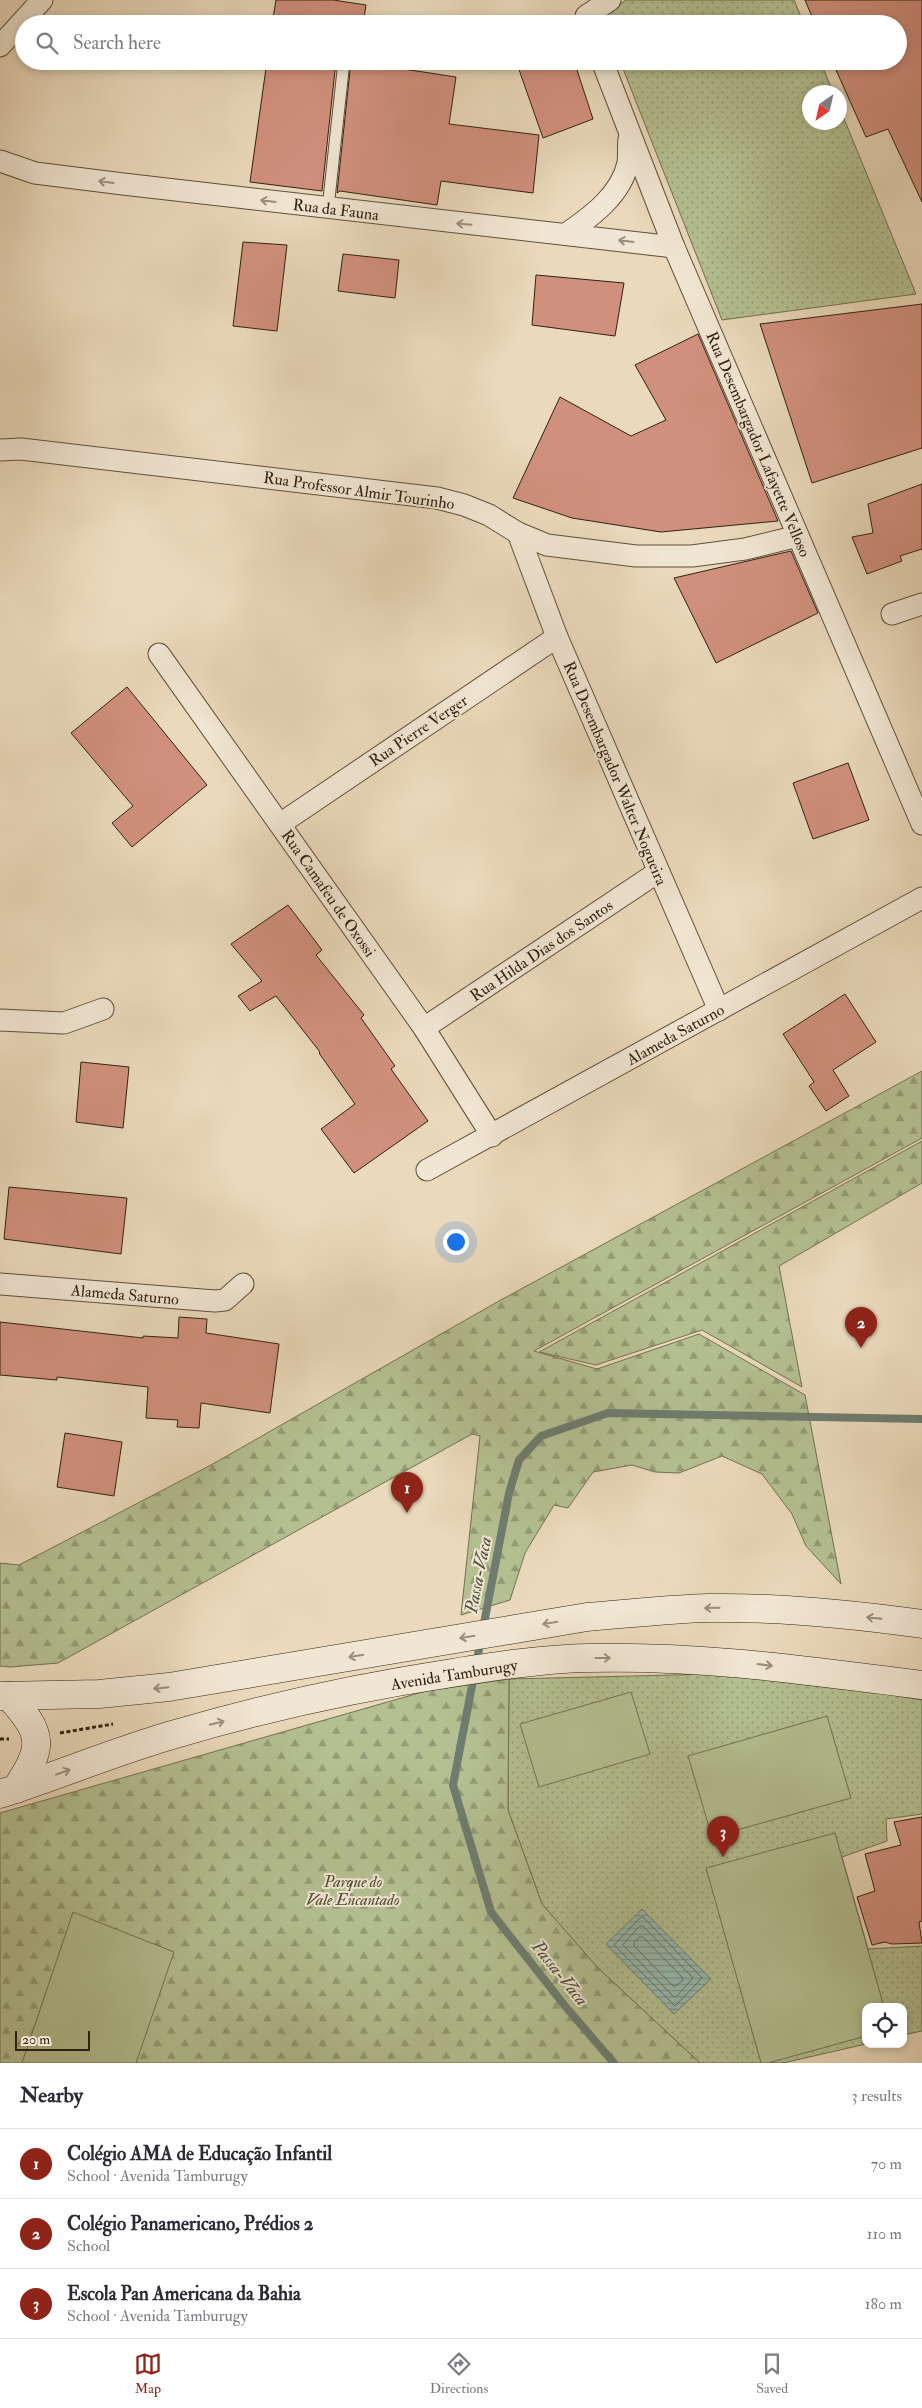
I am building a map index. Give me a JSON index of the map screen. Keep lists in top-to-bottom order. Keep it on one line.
{"streets":{"main road":["Avenida Tamburugy"],"street":["Rua da Fauna","Rua Desembargador Lafayette Velloso","Rua Professor Almir Tourinho","Rua Pierre Verger","Rua Desembargador Walter Nogueira","Rua Camafeu de Oxossi","Rua Hilda Dias dos Santos","Alameda Saturno"]},"crossings":[["Rua da Fauna","Rua Desembargador Lafayette Velloso"],["Rua Desembargador Lafayette Velloso","Rua Professor Almir Tourinho"],["Rua Professor Almir Tourinho","Rua Desembargador Walter Nogueira"],["Rua Pierre Verger","Rua Desembargador Walter Nogueira"],["Rua Pierre Verger","Rua Camafeu de Oxossi"],["Rua Desembargador Walter Nogueira","Rua Hilda Dias dos Santos"],["Rua Desembargador Walter Nogueira","Alameda Saturno"],["Rua Camafeu de Oxossi","Rua Hilda Dias dos Santos"],["Rua Camafeu de Oxossi","Alameda Saturno"]],"one_way":["Rua da Fauna"],"water":["Passa-Vaca"],"parks":["Parque do Vale Encantado"],"scale_bar":"20 m","north":"bottom left","page":{"search":"Search here","pins":["2","1","3"],"scale":"20 m","heading":["Nearby","3 results"],"list":[{"mark":"1","name":"Colégio AMA de Educação Infantil","note":"School · Avenida Tamburugy","value":"70 m"},{"mark":"2","name":"Colégio Panamericano, Prédios 2","note":"School","value":"110 m"},{"mark":"3","name":"Escola Pan Americana da Bahia","note":"School · Avenida Tamburugy","value":"180 m"}],"nav":["Map","Directions","Saved"]}}
